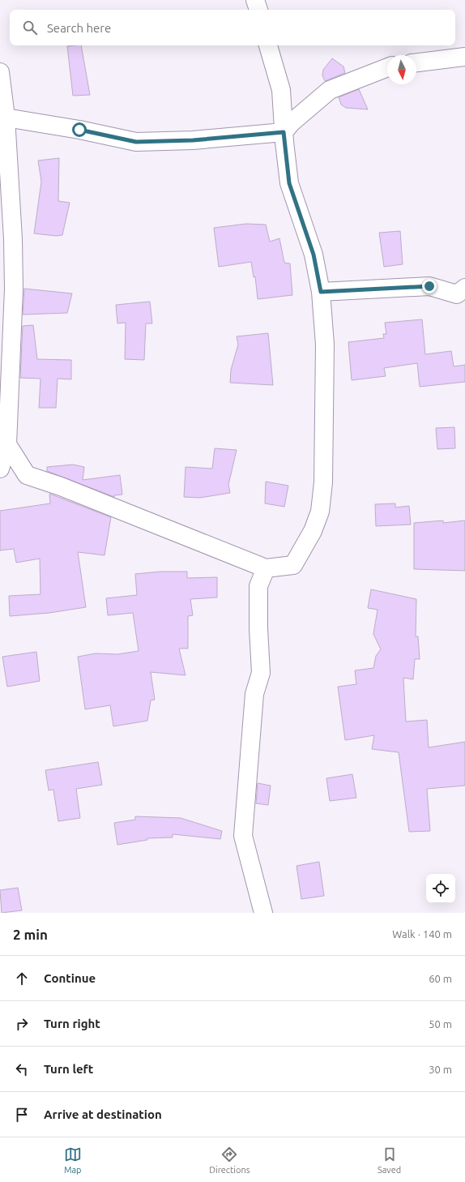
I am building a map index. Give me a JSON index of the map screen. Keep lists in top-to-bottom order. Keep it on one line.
{"north":"bottom","page":{"search":"Search here","heading":["2 min","Walk · 140 m"],"list":[["Continue","60 m"],["Turn right","50 m"],["Turn left","30 m"],"Arrive at destination"],"nav":["Map","Directions","Saved"]}}
